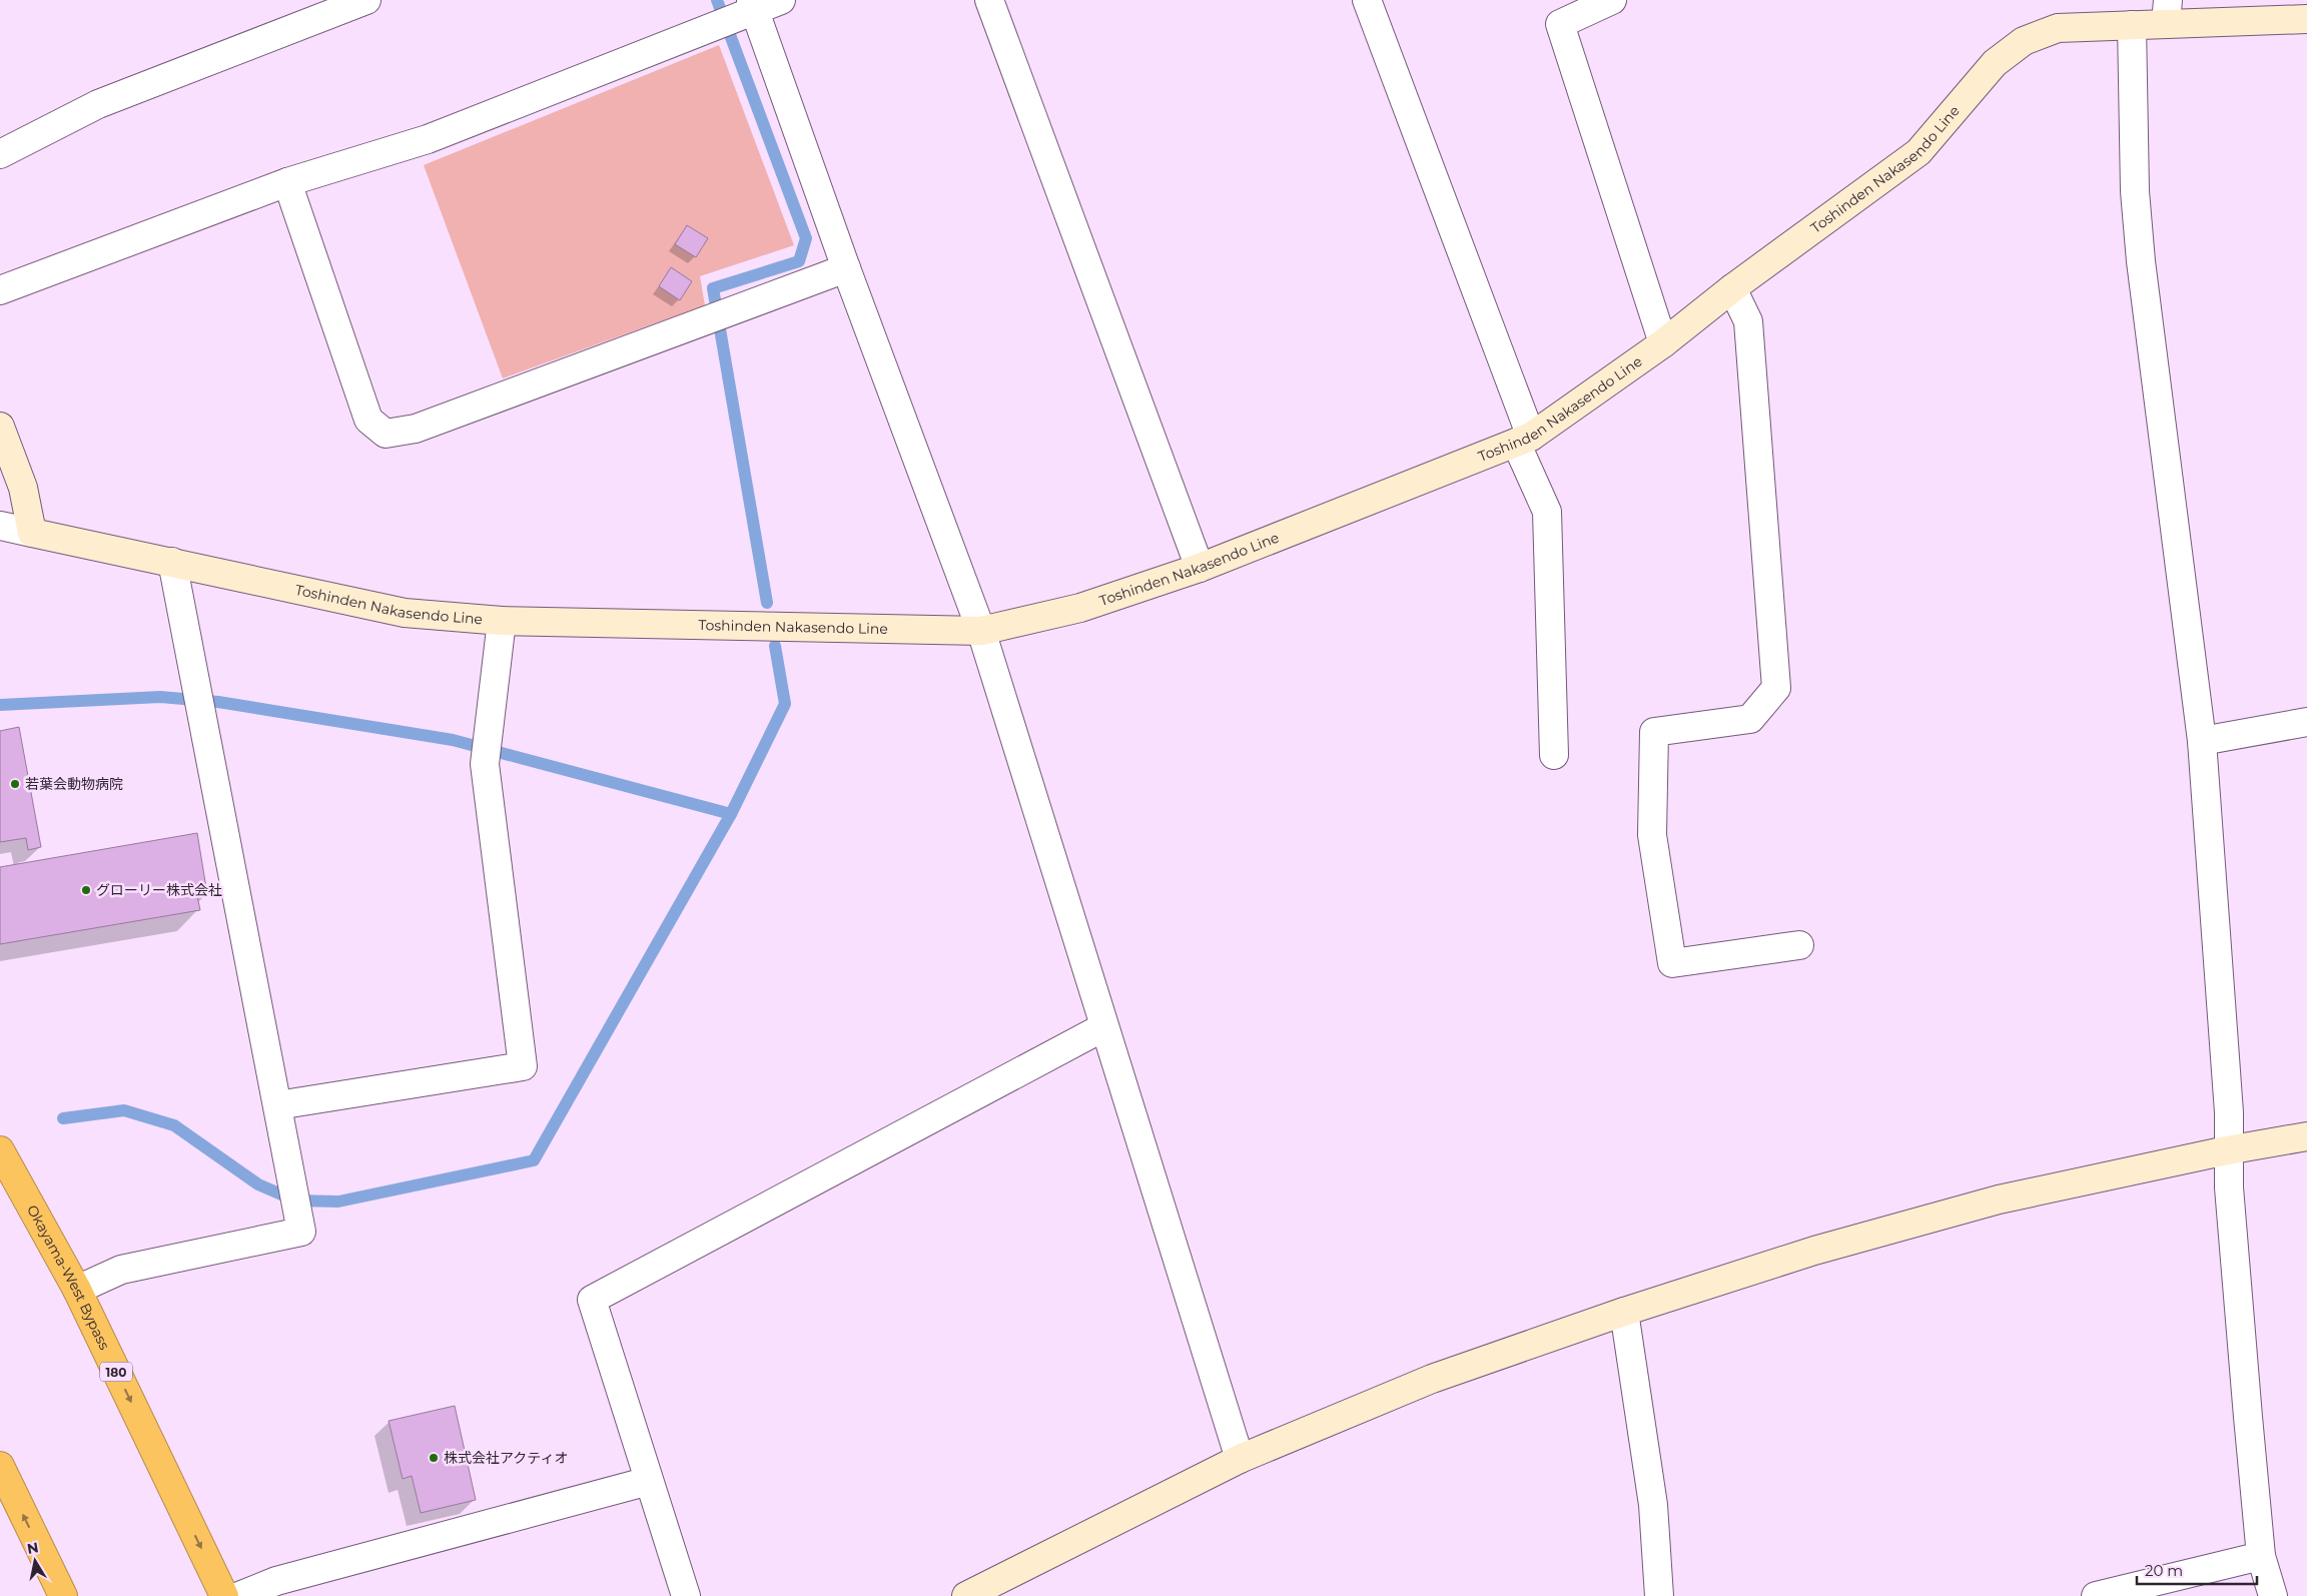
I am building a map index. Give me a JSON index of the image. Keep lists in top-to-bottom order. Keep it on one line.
{"streets":{"highway":["Okayama-West Bypass","180"],"main road":["Toshinden Nakasendo Line"]},"places":["若葉会動物病院","グローリー株式会社","株式会社アクティオ"],"scale_bar":"20 m","north":"top"}
